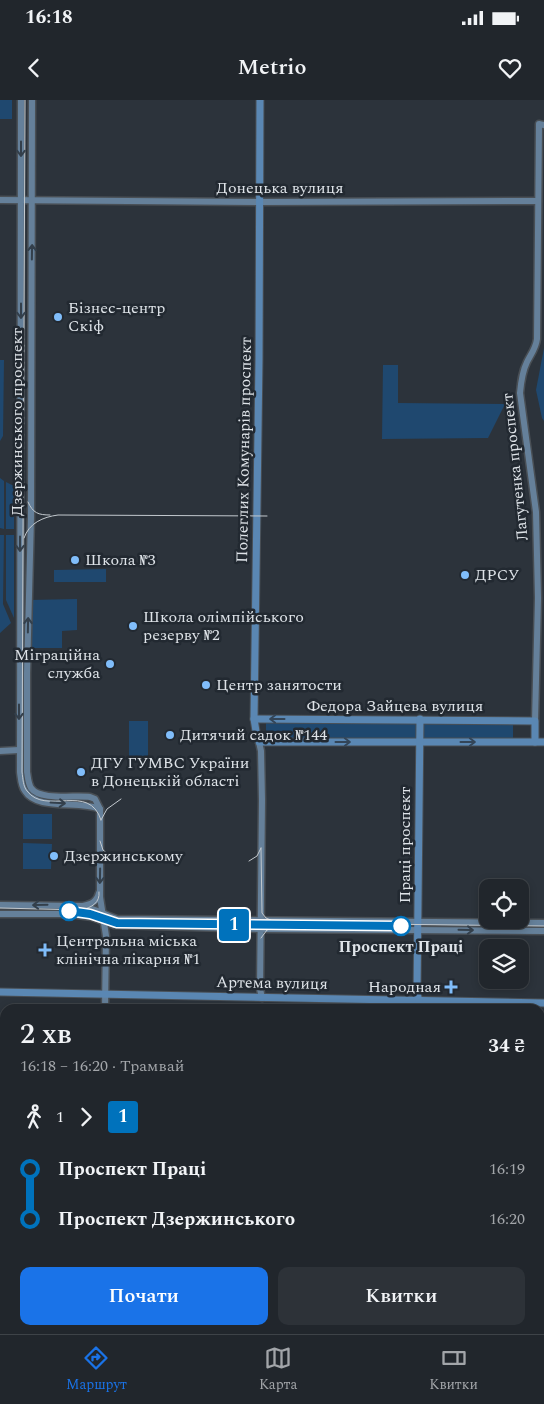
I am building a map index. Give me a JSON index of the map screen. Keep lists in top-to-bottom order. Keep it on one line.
{"streets":{"main road":["Полеглих Комунарів проспект","Лагутенка проспект","Федора Зайцева вулиця","Праці проспект","Артема вулиця"],"street":["Донецька вулиця","Дзержинського проспект"]},"crossings":[["Донецька вулиця","Дзержинського проспект"],["Донецька вулиця","Полеглих Комунарів проспект"],["Донецька вулиця","Лагутенка проспект"],["Полеглих Комунарів проспект","Федора Зайцева вулиця"],["Лагутенка проспект","Федора Зайцева вулиця"],["Федора Зайцева вулиця","Праці проспект"],["Праці проспект","Артема вулиця"]],"places":{"other":["Бізнес-центр Скіф","Школа №3","ДРСУ","Школа олімпійського резерву №2","Міграційна служба","Центр занятости","Дитячий садок №144","ДГУ ГУМВС України в Донецькій області","Дзержинському","Проспект Праці"],"health":["Центральна міська клінічна лікарня №1","Народная"]},"lines":["tram line 1"],"page":{"status":"16:18","header":"Metrio","on_map":"1","heading":["2 хв","16:18 – 16:20 · Трамвай","34 ₴"],"legs":["1","1"],"list":[{"name":"Проспект Праці","value":"16:19"},{"name":"Проспект Дзержинського","value":"16:20"}],"buttons":["Почати","Квитки"],"tabs":["Маршрут","Карта","Квитки"]}}
